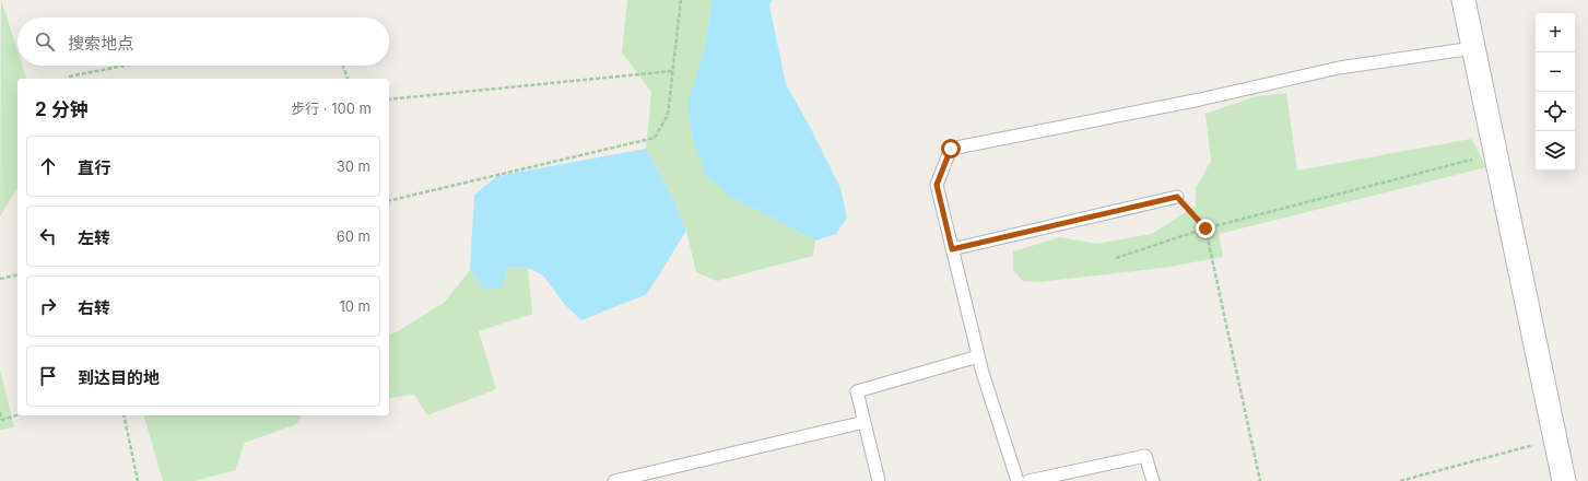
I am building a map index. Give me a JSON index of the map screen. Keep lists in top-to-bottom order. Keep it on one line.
{"page":{"map_buttons":["+","−"],"search":"搜索地点","heading":["2 分钟","步行 · 100 m"],"list":[["直行","30 m"],["左转","60 m"],["右转","10 m"],"到达目的地"]}}
